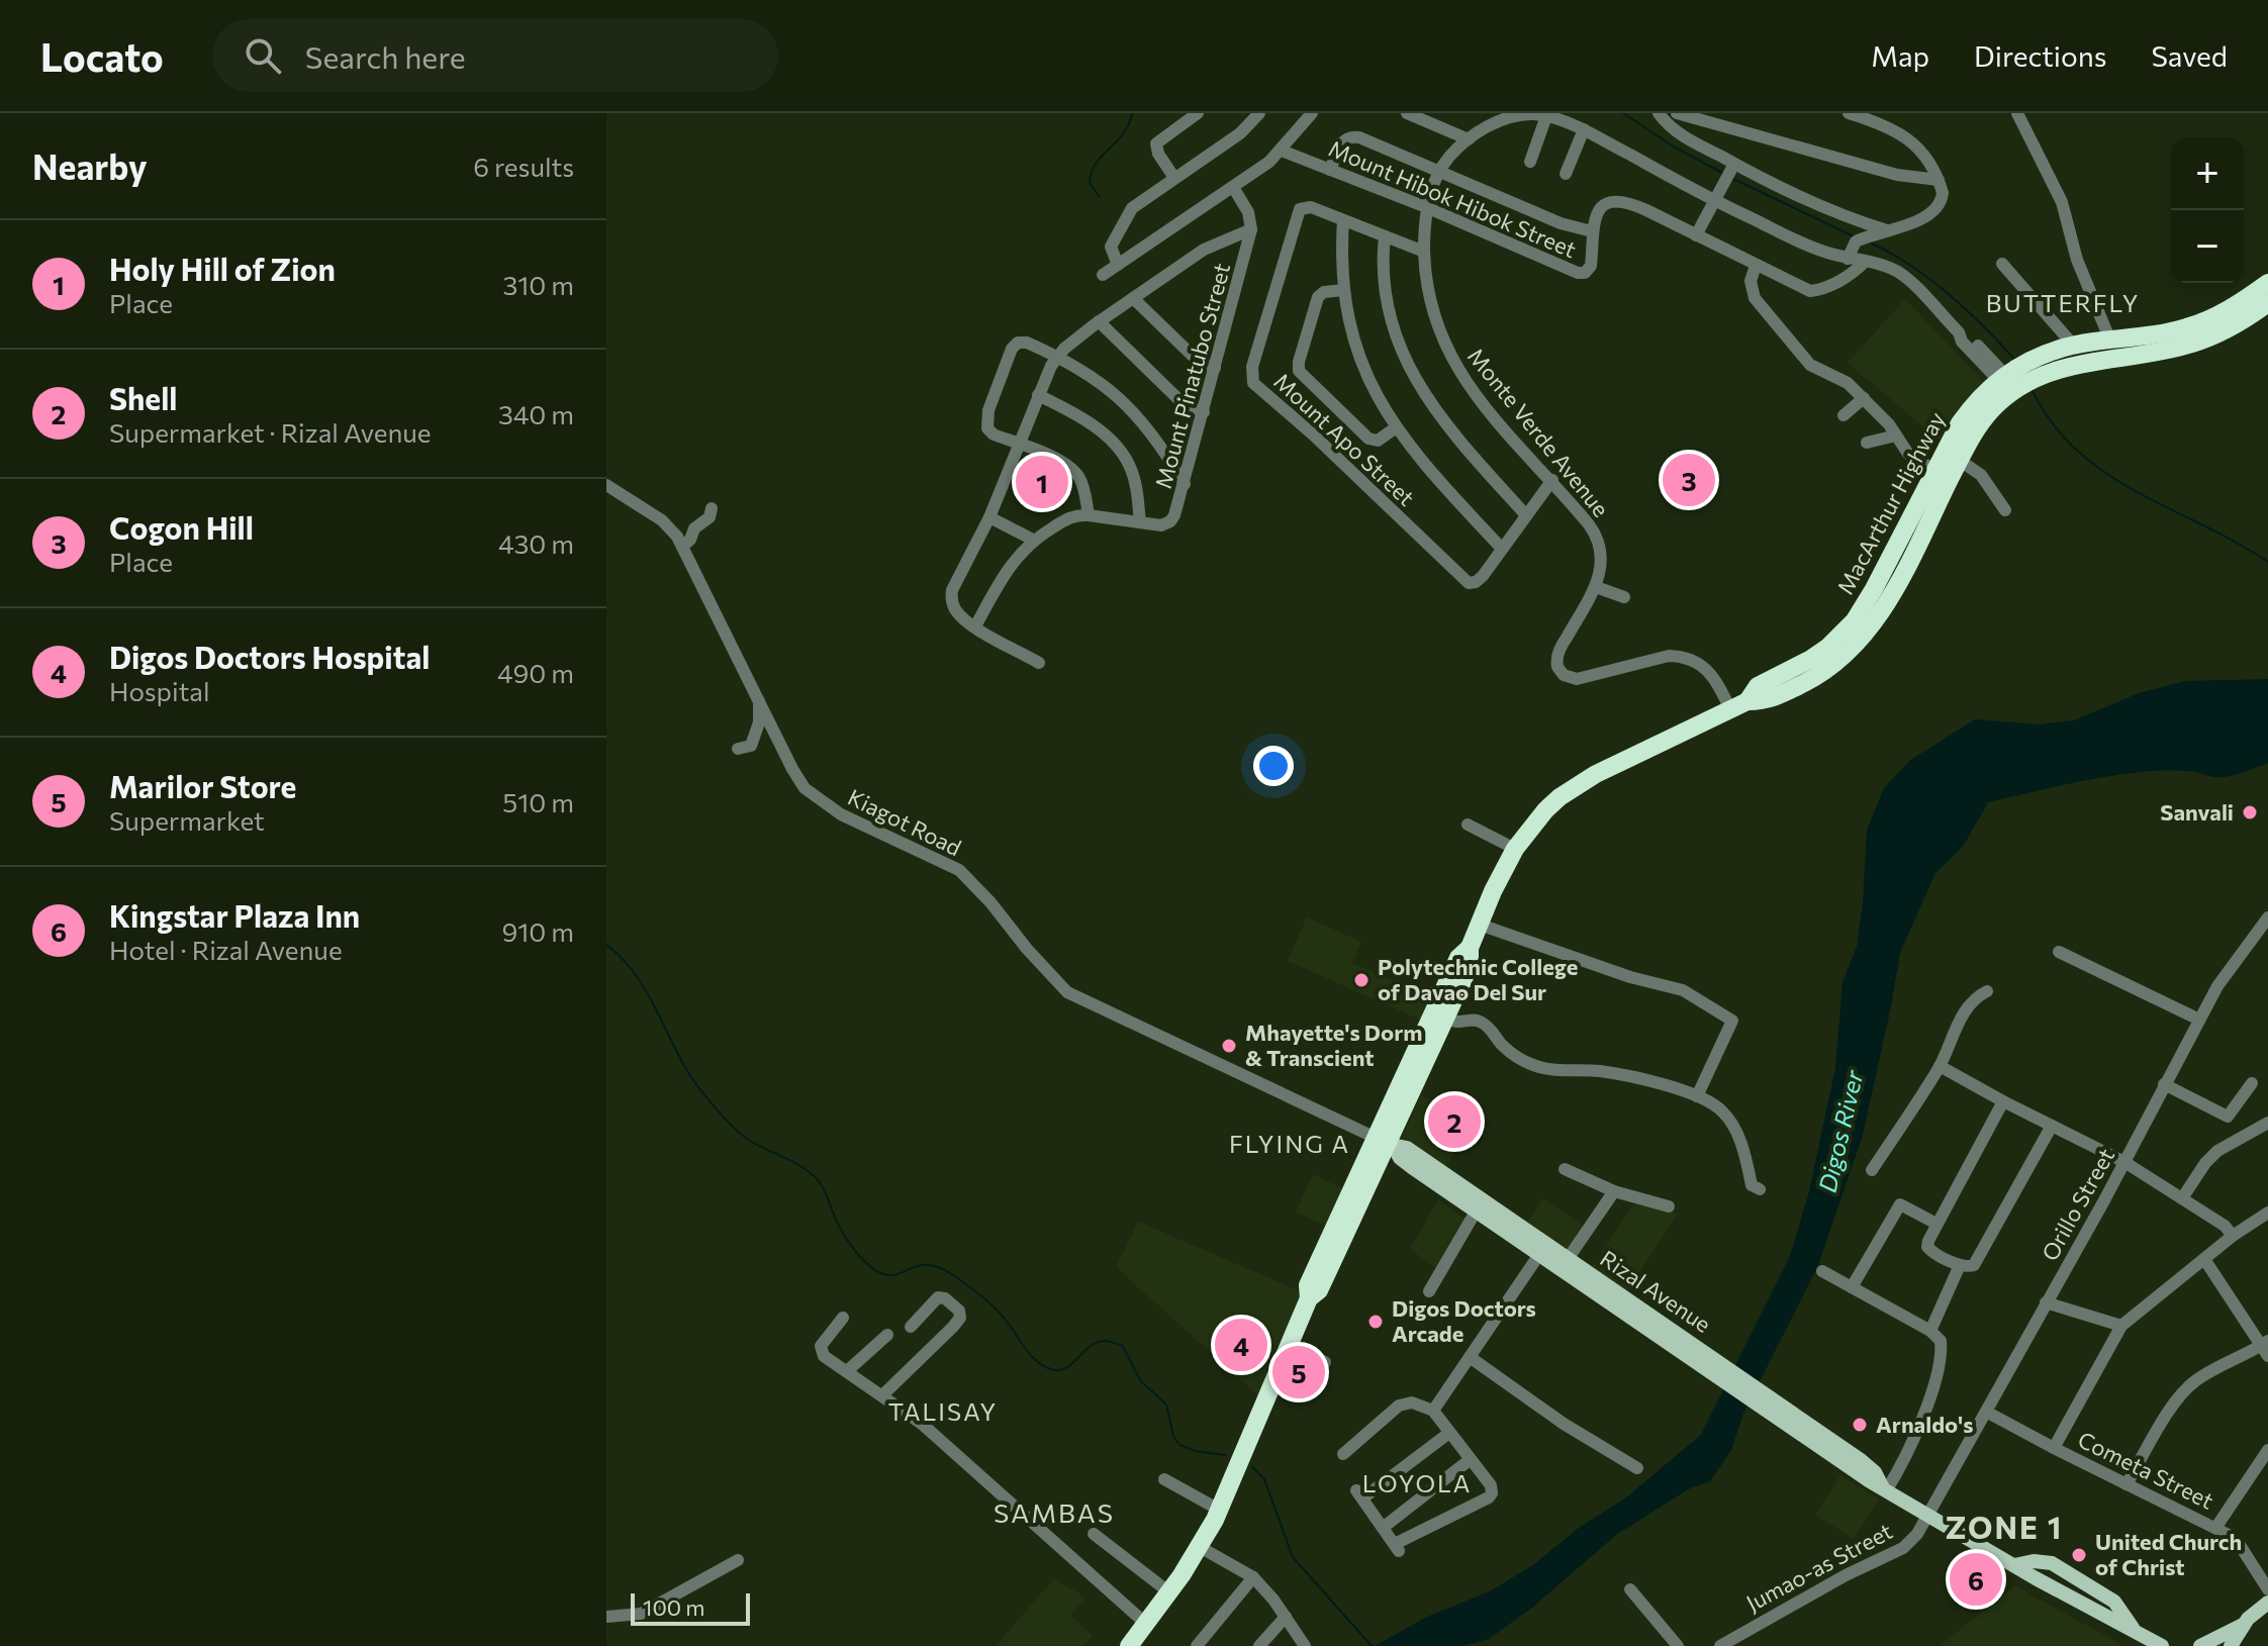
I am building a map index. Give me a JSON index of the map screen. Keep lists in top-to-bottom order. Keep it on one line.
{"streets":{"highway":["MacArthur Highway"],"main road":["Rizal Avenue"],"street":["Mount Hibok Hibok Street","Mount Pinatubo Street","Monte Verde Avenue","Mount Apo Street","Kiagot Road","Orillo Street","Cometa Street","Jumao-as Street"]},"crossings":[["Mount Hibok Hibok Street","Monte Verde Avenue"],["Monte Verde Avenue","Mount Apo Street"],["Monte Verde Avenue","MacArthur Highway"],["MacArthur Highway","Kiagot Road"],["MacArthur Highway","Rizal Avenue"],["Kiagot Road","Rizal Avenue"],["Orillo Street","Rizal Avenue"],["Orillo Street","Cometa Street"],["Orillo Street","Jumao-as Street"],["Rizal Avenue","Jumao-as Street"]],"districts":["BUTTERFLY","FLYING A","TALISAY","LOYOLA","SAMBAS","ZONE 1"],"water":["Digos River"],"places":["Sanvali","Polytechnic College of Davao Del Sur","Mhayette's Dorm & Transcient","Digos Doctors Arcade","Arnaldo's","United Church of Christ"],"scale_bar":"100 m","page":{"header":"Locato","search":"Search here","nav":["Map","Directions","Saved"],"heading":["Nearby","6 results"],"map_buttons":["+","−"],"list":[{"mark":"1","name":"Holy Hill of Zion","note":"Place","value":"310 m"},{"mark":"2","name":"Shell","note":"Supermarket · Rizal Avenue","value":"340 m"},{"mark":"3","name":"Cogon Hill","note":"Place","value":"430 m"},{"mark":"4","name":"Digos Doctors Hospital","note":"Hospital","value":"490 m"},{"mark":"5","name":"Marilor Store","note":"Supermarket","value":"510 m"},{"mark":"6","name":"Kingstar Plaza Inn","note":"Hotel · Rizal Avenue","value":"910 m"}],"pins":["3","1","2","4","5","6"],"scale":"100 m"}}
